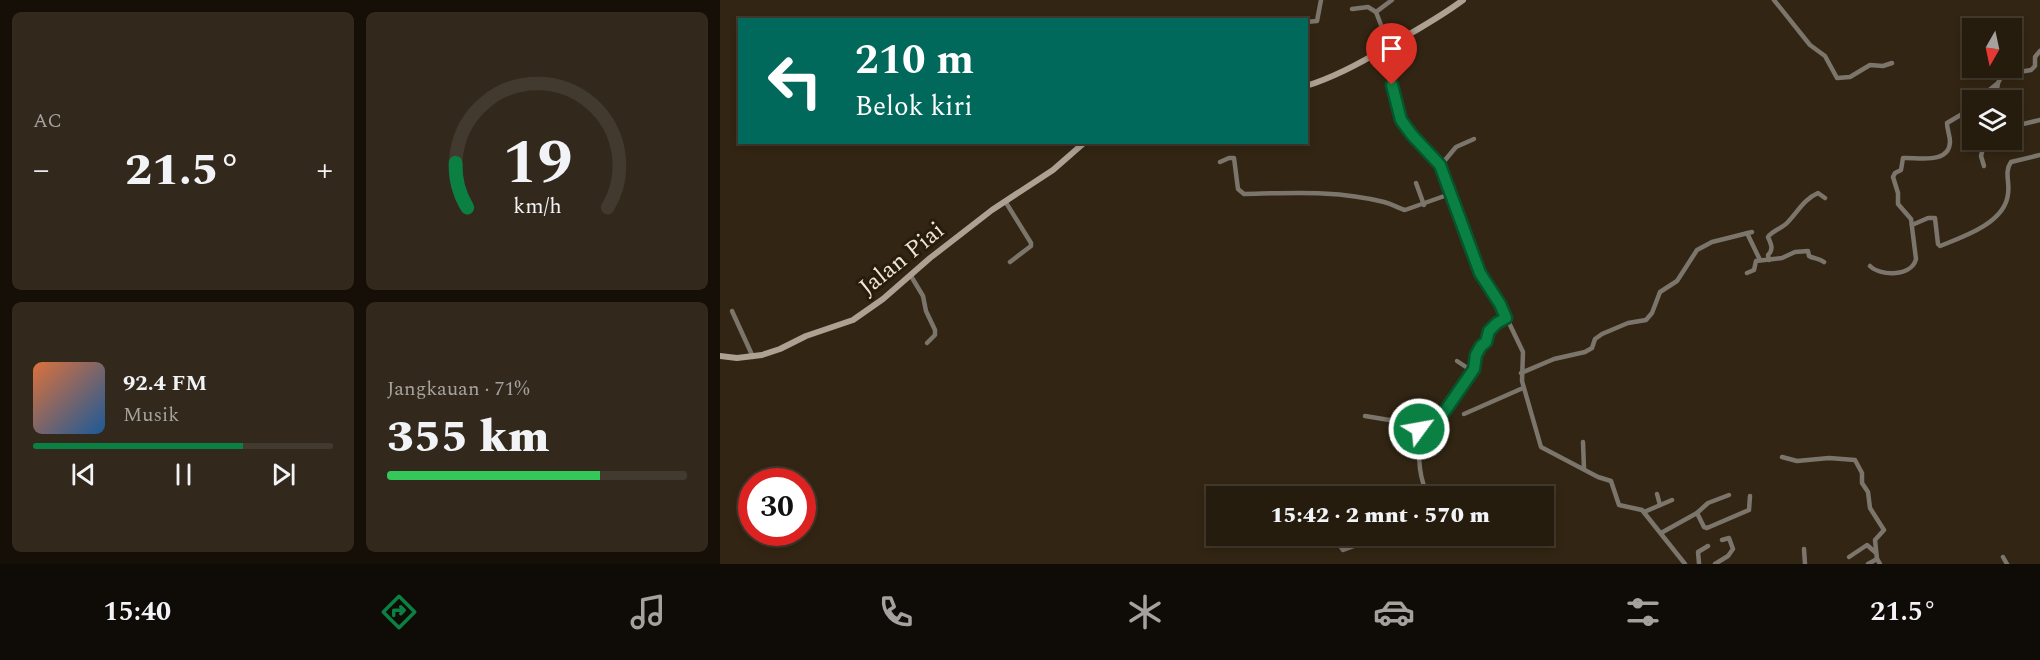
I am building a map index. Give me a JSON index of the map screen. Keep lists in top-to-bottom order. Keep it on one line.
{"streets":{"street":["Jalan Piai"]},"north":"bottom","page":{"tile":["AC",["Jangkauan · 71%","355 km"]],"turn":["210 m","Belok kiri"],"heat":["−","21.5°","+"],"song":["92.4 FM","Musik"],"limit":"30","trip":"15:42 · 2 mnt · 570 m","tabs":["15:40","21.5°"],"gauge":["19","km/h"]}}
